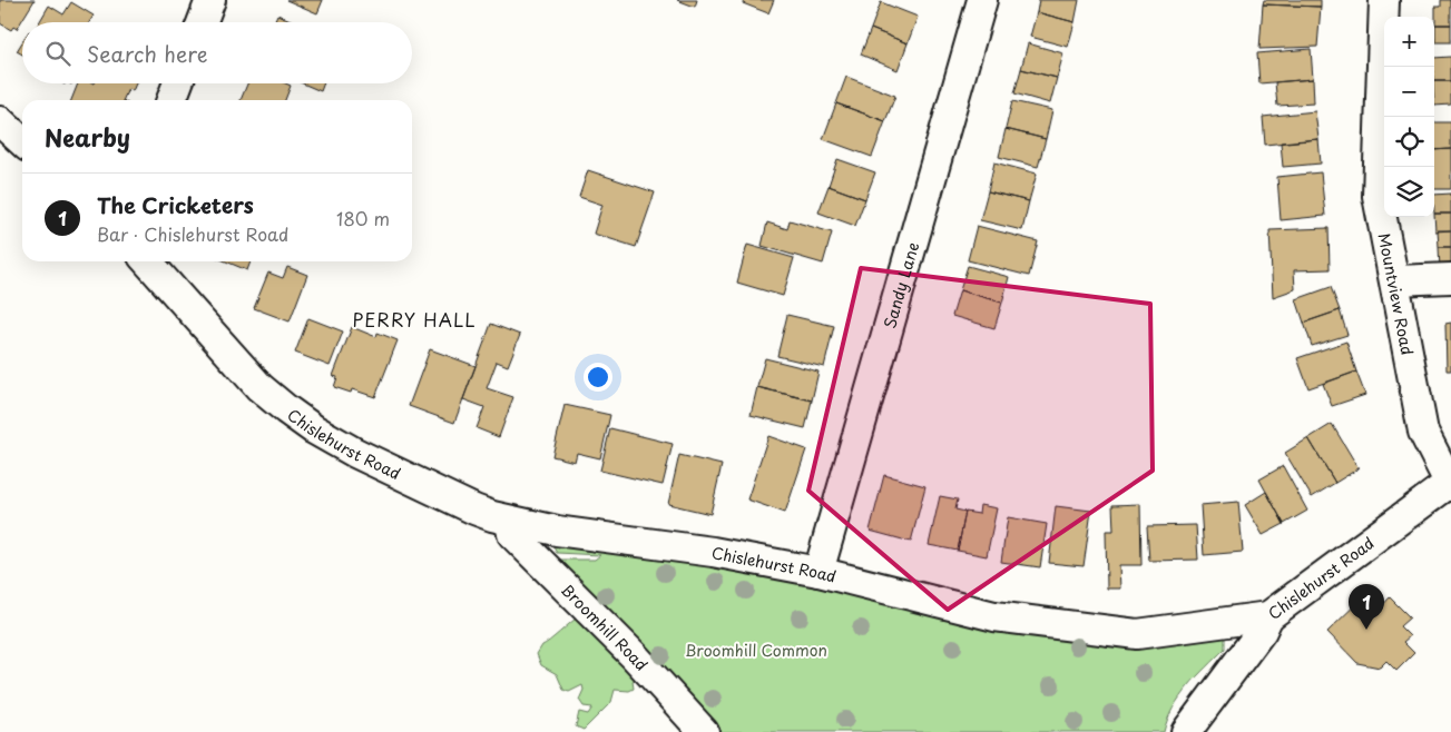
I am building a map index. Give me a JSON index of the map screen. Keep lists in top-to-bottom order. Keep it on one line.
{"streets":{"street":["Sandy Lane","Mountview Road","Chislehurst Road","Broomhill Road"]},"crossings":[["Sandy Lane","Chislehurst Road"],["Mountview Road","Chislehurst Road"],["Chislehurst Road","Broomhill Road"]],"districts":["PERRY HALL"],"parks":["Broomhill Common"],"page":{"map_buttons":["+","−"],"search":"Search here","heading":"Nearby","list":[{"mark":"1","name":"The Cricketers","note":"Bar · Chislehurst Road","value":"180 m"}],"pins":"1"}}
